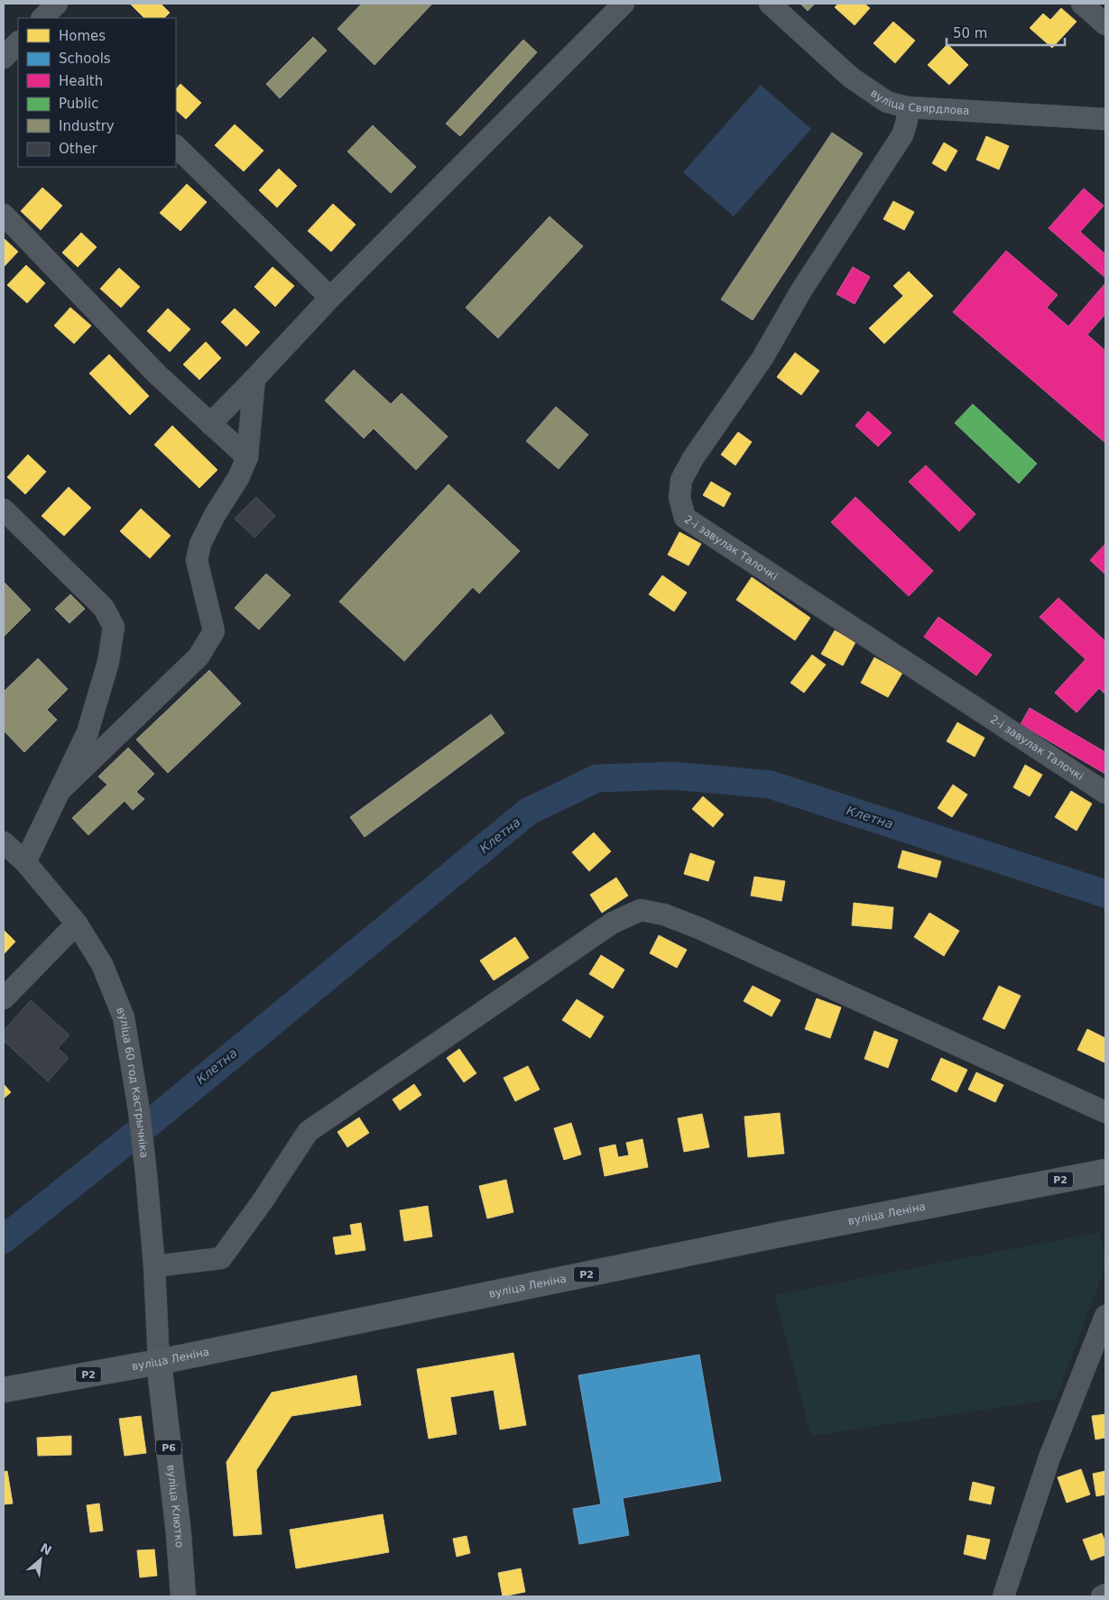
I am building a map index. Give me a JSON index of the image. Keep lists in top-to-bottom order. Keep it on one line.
{"streets":{"main road":["Р2","вуліца Леніна","Р6","вуліца Клютко"],"street":["вуліца Свярдлова","2-і завулак Талочкі","вуліца 60 год Кастрычніка"]},"crossings":[["вуліца Свярдлова","2-і завулак Талочкі"],["вуліца 60 год Кастрычніка","вуліца Леніна"],["вуліца 60 год Кастрычніка","вуліца Клютко"],["вуліца Леніна","вуліца Клютко"]],"water":["Клетна"],"legend":["Homes","Schools","Health","Public","Industry","Other"],"scale_bar":"50 m","north":"top right"}
